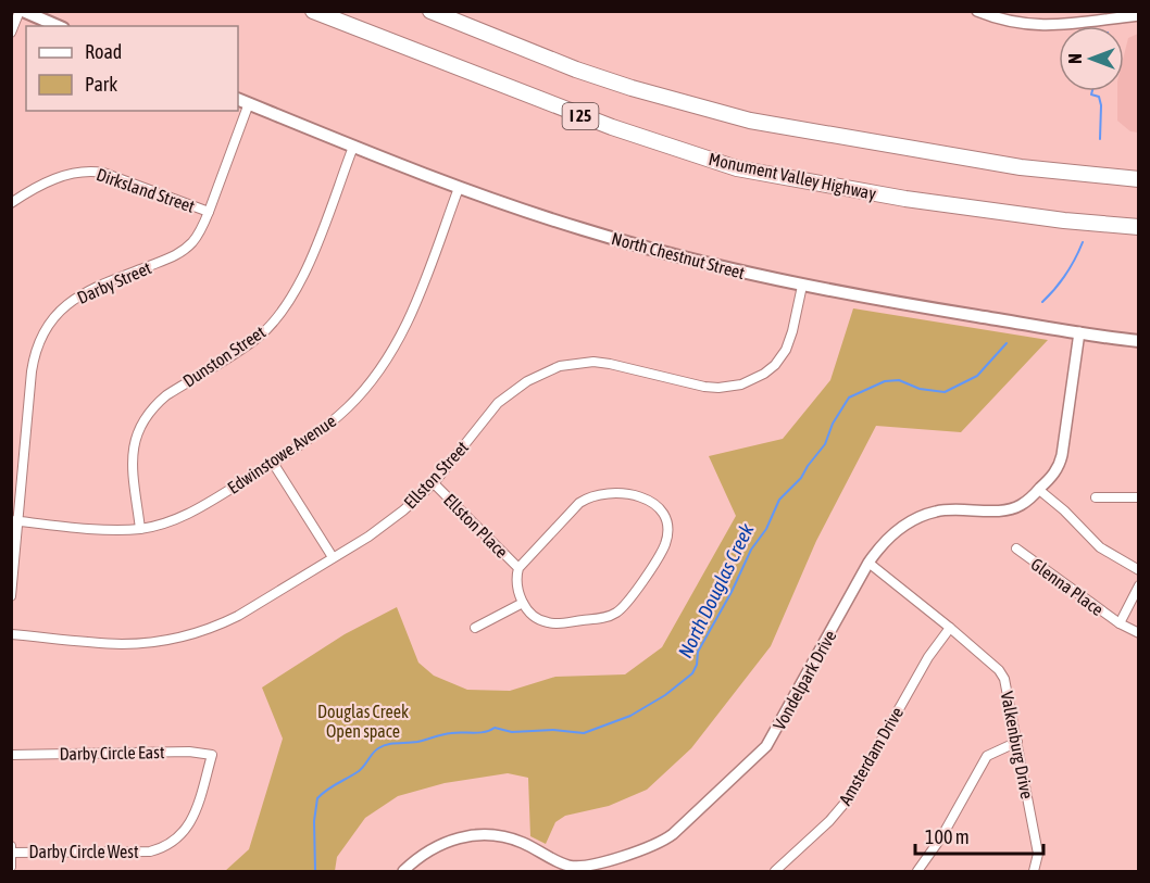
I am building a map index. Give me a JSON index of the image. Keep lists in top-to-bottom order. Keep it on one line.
{"streets":{"highway":["I 25","Monument Valley Highway"],"main road":["North Chestnut Street"],"street":["Dirksland Street","Darby Street","Dunston Street","Edwinstowe Avenue","Ellston Street","Ellston Place","Glenna Place","Vondelpark Drive","Valkenburg Drive","Darby Circle East","Amsterdam Drive","Darby Circle West"]},"crossings":[["Dirksland Street","Darby Street"],["North Chestnut Street","Darby Street"],["North Chestnut Street","Dunston Street"],["North Chestnut Street","Edwinstowe Avenue"],["North Chestnut Street","Ellston Street"],["North Chestnut Street","Vondelpark Drive"],["Darby Street","Edwinstowe Avenue"],["Dunston Street","Edwinstowe Avenue"],["Ellston Street","Ellston Place"],["Vondelpark Drive","Valkenburg Drive"],["Valkenburg Drive","Amsterdam Drive"],["Darby Circle East","Darby Circle West"]],"water":["North Douglas Creek"],"parks":["Douglas Creek Open space"],"legend":["Road","Park"],"scale_bar":"100 m","north":"left"}
